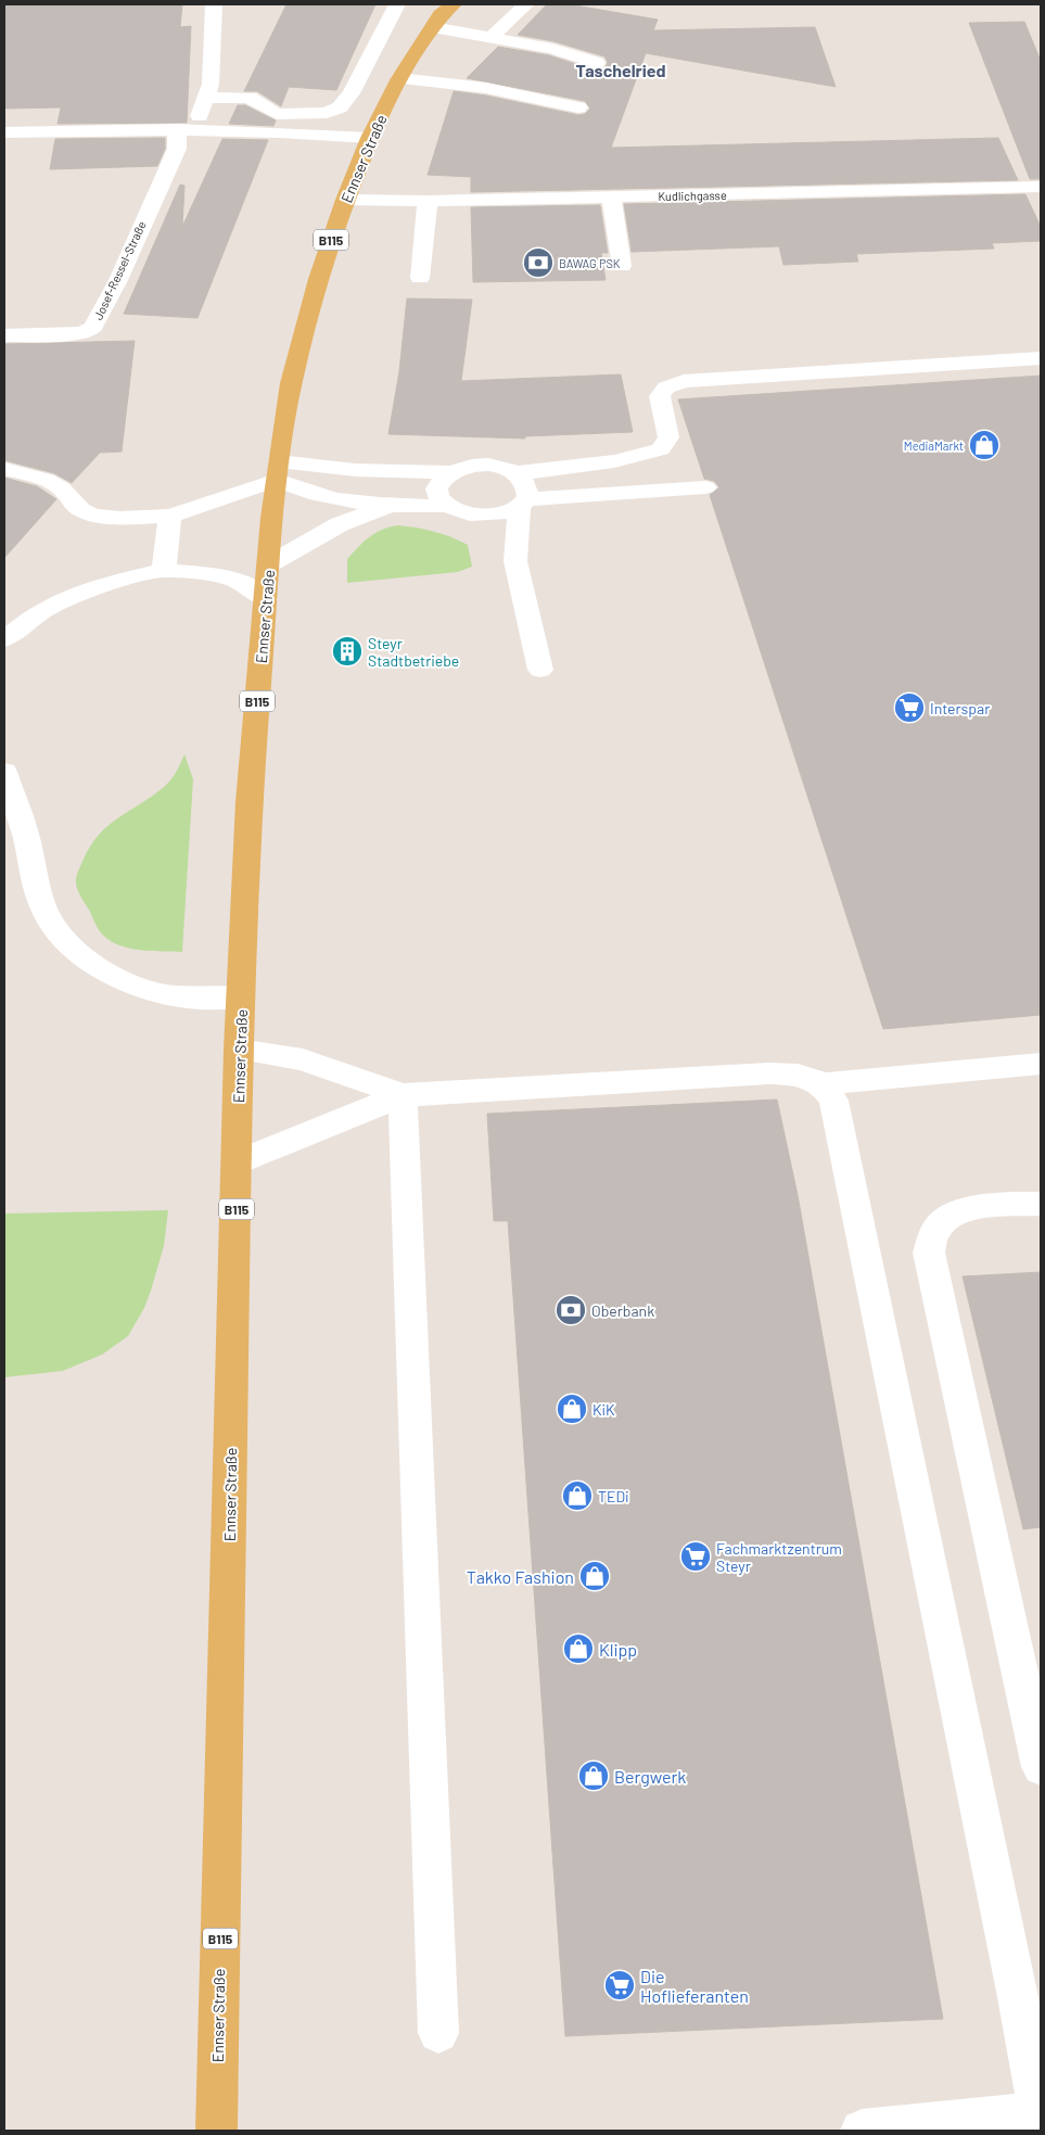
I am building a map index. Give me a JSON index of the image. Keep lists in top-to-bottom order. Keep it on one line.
{"streets":{"main road":["Ennser Straße","B115"],"street":["Kudlichgasse","Josef-Ressel-Straße"]},"crossings":[["Ennser Straße","Kudlichgasse"]],"districts":["Taschelried"],"places":{"bank":["BAWAG PSK","Oberbank"],"shop":["MediaMarkt","KiK","TEDi","Takko Fashion","Klipp","Bergwerk"],"building":["Steyr Stadtbetriebe"],"supermarket":["Interspar","Fachmarktzentrum Steyr","Die Hoflieferanten"]}}
